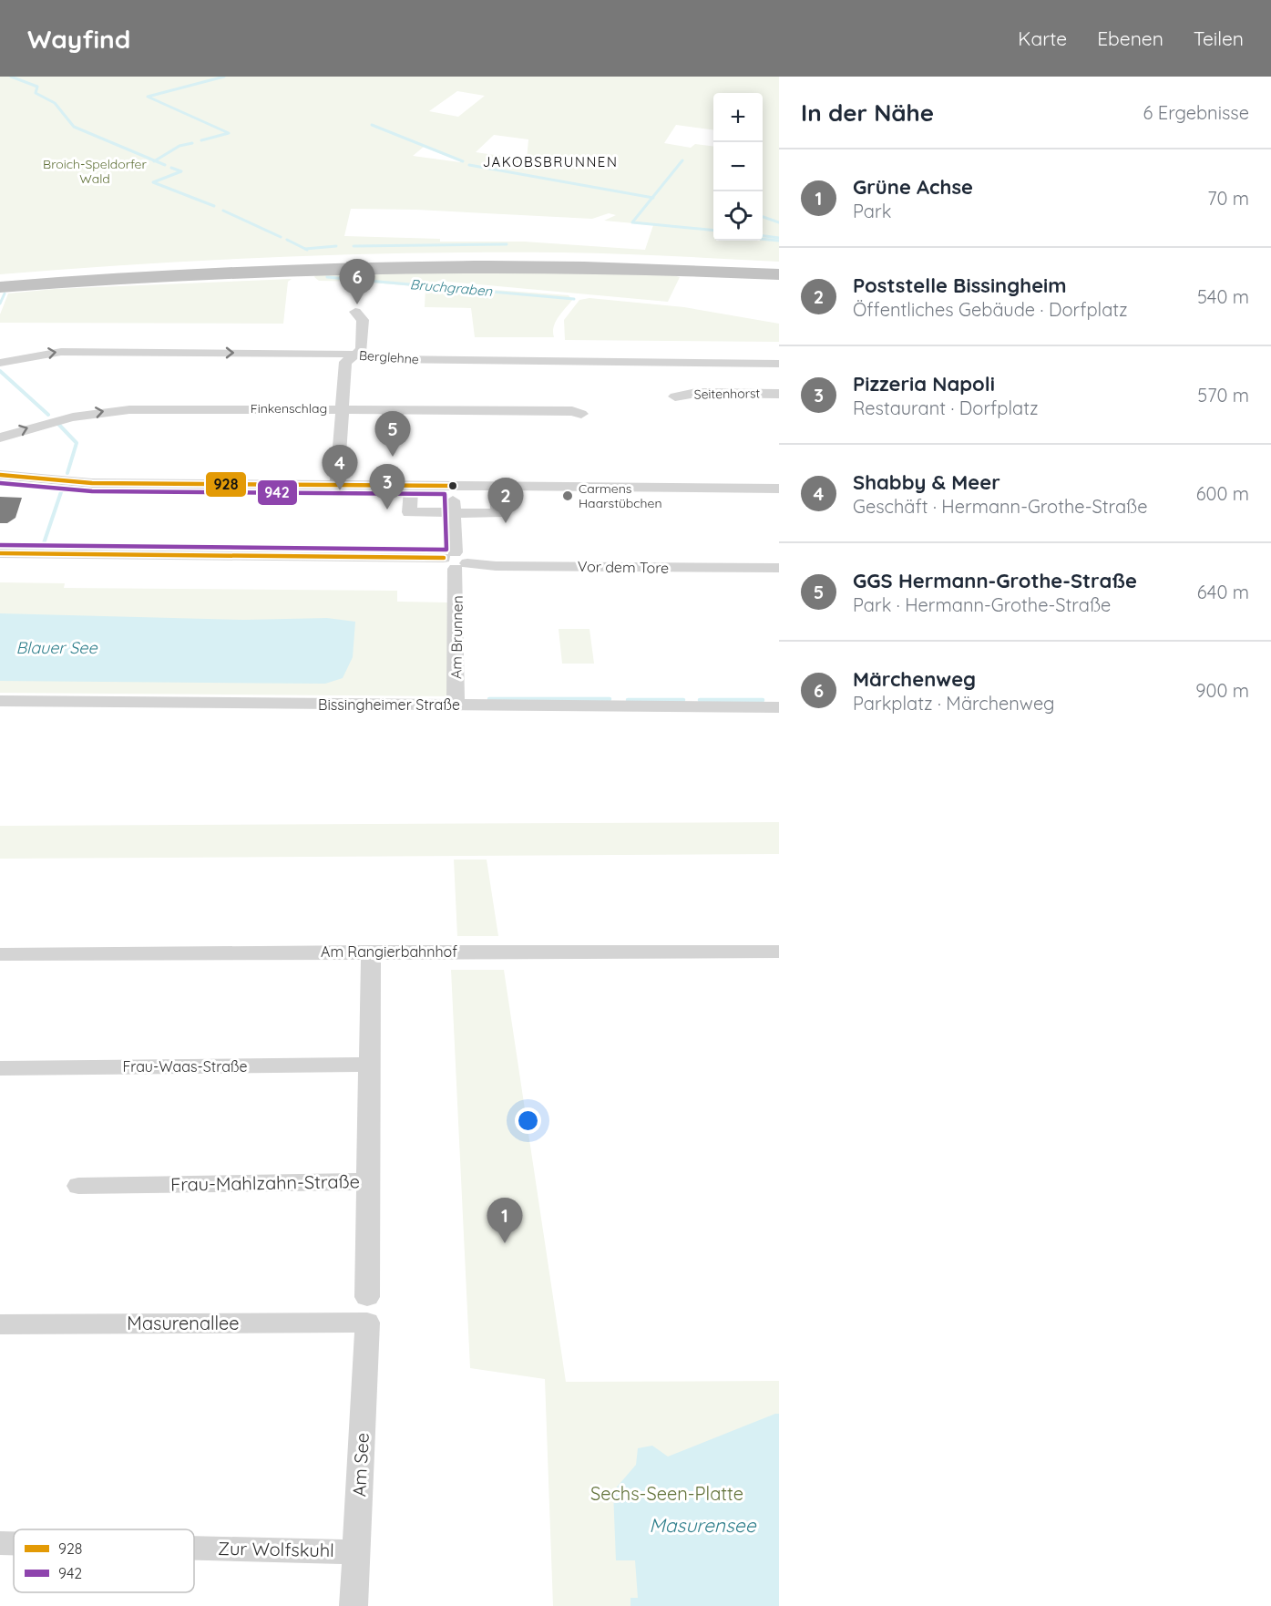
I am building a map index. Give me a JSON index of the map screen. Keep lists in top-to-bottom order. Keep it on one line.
{"streets":{"street":["Berglehne","Seitenhorst","Finkenschlag","Vor dem Tore","Am Brunnen","Bissingheimer Straße","Am Rangierbahnhof","Frau-Waas-Straße","Frau-Mahlzahn-Straße","Masurenallee","Am See","Zur Wolfskuhl"]},"crossings":[["Vor dem Tore","Am Brunnen"],["Am Brunnen","Bissingheimer Straße"],["Frau-Mahlzahn-Straße","Masurenallee"],["Frau-Mahlzahn-Straße","Am See"],["Masurenallee","Am See"],["Am See","Zur Wolfskuhl"]],"districts":["JAKOBSBRUNNEN"],"water":["Bruchgraben","Blauer See","Masurensee"],"parks":["Broich-Speldorfer Wald","Sechs-Seen-Platte"],"places":["Carmens Haarstübchen"],"lines":["transit line 928","transit line 942"],"legend":["928","942"],"page":{"header":"Wayfind","nav":["Karte","Ebenen","Teilen"],"heading":["In der Nähe","6 Ergebnisse"],"map_buttons":["+","−"],"list":[{"mark":"1","name":"Grüne Achse","note":"Park","value":"70 m"},{"mark":"2","name":"Poststelle Bissingheim","note":"Öffentliches Gebäude · Dorfplatz","value":"540 m"},{"mark":"3","name":"Pizzeria Napoli","note":"Restaurant · Dorfplatz","value":"570 m"},{"mark":"4","name":"Shabby & Meer","note":"Geschäft · Hermann-Grothe-Straße","value":"600 m"},{"mark":"5","name":"GGS Hermann-Grothe-Straße","note":"Park · Hermann-Grothe-Straße","value":"640 m"},{"mark":"6","name":"Märchenweg","note":"Parkplatz · Märchenweg","value":"900 m"}],"pins":["6","5","4","3","2","1"]}}
